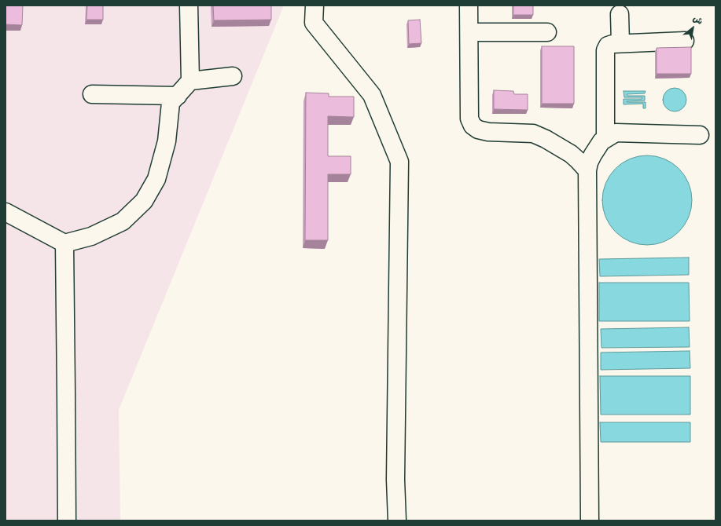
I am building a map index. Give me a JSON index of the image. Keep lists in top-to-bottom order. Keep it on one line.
{"north":"top right"}
